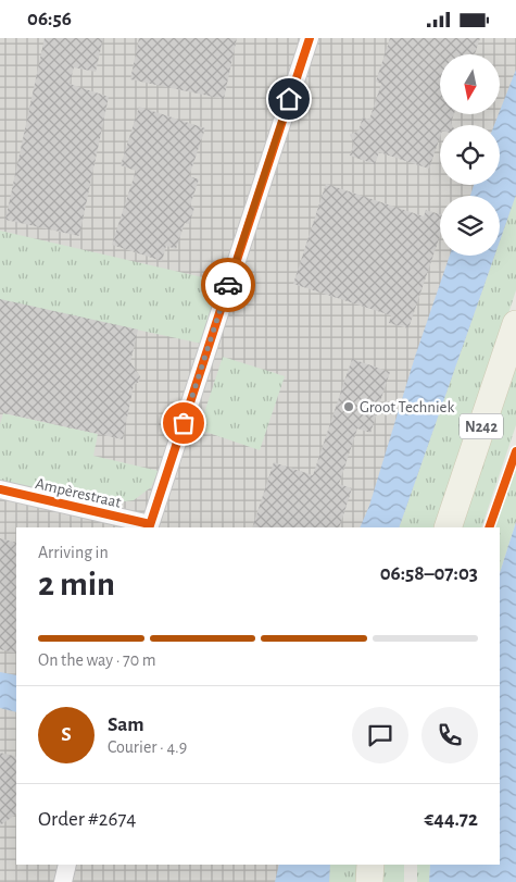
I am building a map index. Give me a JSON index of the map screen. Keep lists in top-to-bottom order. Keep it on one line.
{"streets":{"main road":["N242"],"street":["Ampèrestraat"]},"places":["Groot Techniek"],"north":"bottom","page":{"status":"06:56","heading":["2 min","Arriving in","06:58–07:03"],"panel":["Sam","Courier · 4.9","Order #2674","€44.72"],"bar":"On the way · 70 m","round":"S"}}
